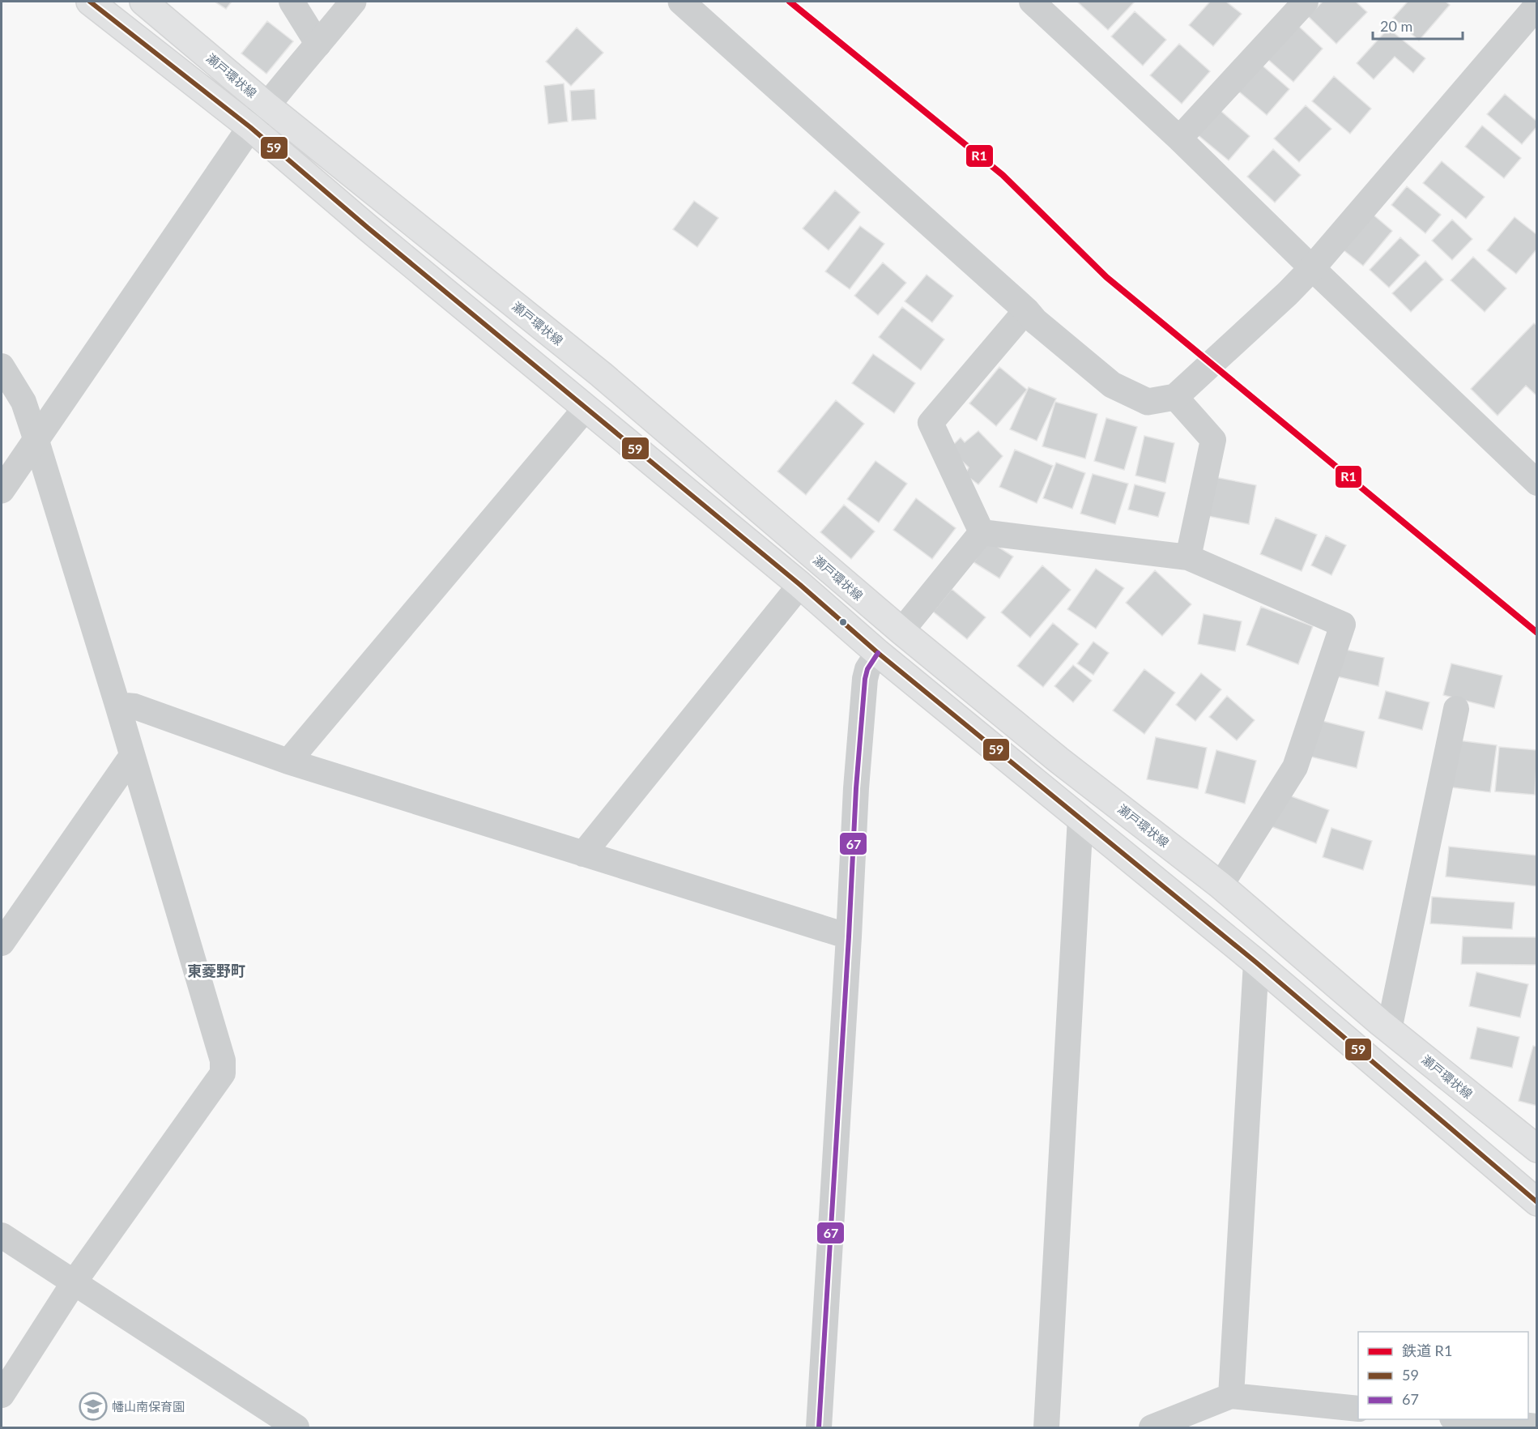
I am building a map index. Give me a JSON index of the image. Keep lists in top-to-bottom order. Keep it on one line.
{"streets":{"main road":["瀬戸環状線"]},"districts":["東菱野町"],"places":{"school or university":["幡山南保育園"]},"lines":["rail line R1","transit line 59","transit line 67"],"legend":["鉄道 R1","59","67"],"scale_bar":"20 m"}
